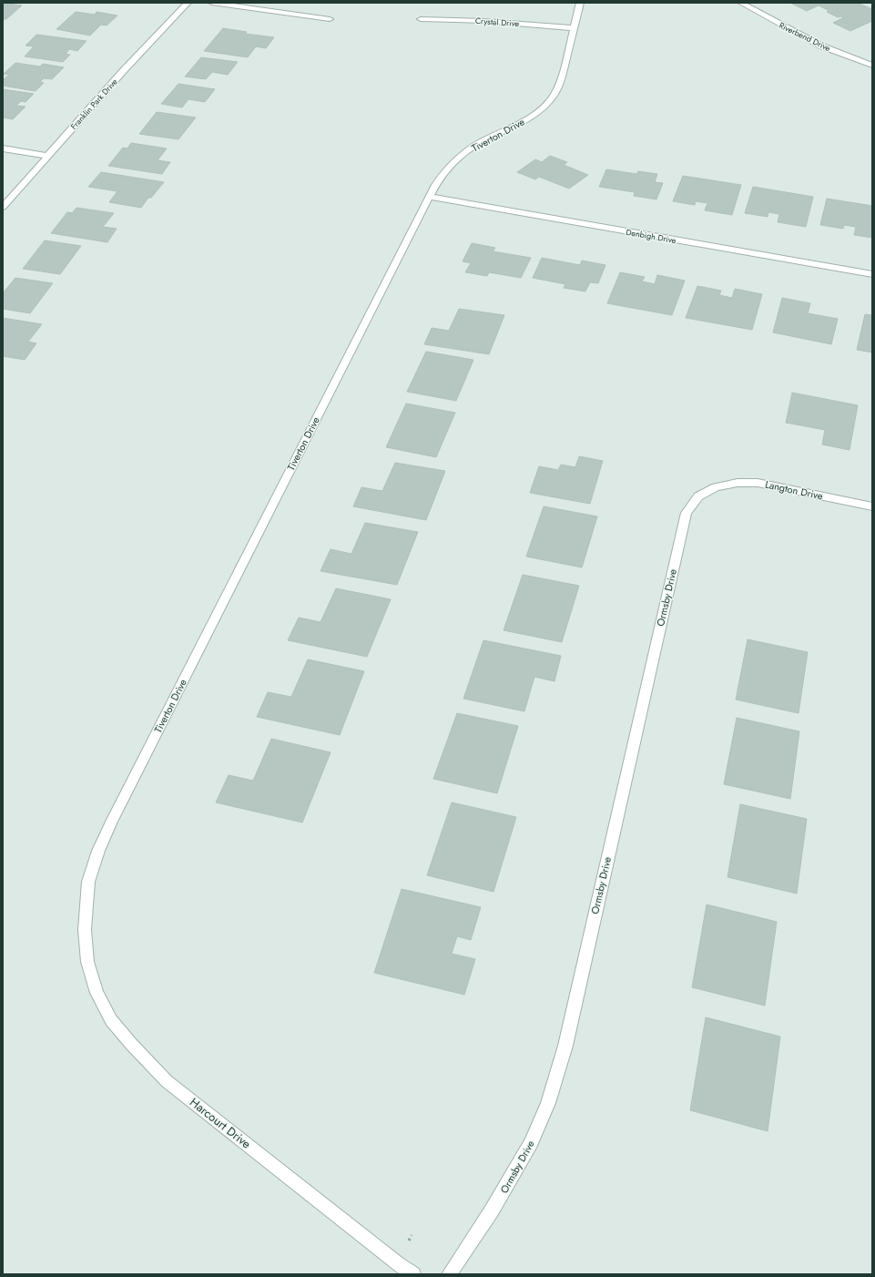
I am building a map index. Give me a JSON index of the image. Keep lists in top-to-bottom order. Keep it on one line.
{"streets":{"street":["Crystal Drive","Riverbend Drive","Franklin Park Drive","Tiverton Drive","Denbigh Drive","Langton Drive","Ormsby Drive","Harcourt Drive"]},"crossings":[["Crystal Drive","Tiverton Drive"],["Tiverton Drive","Denbigh Drive"],["Tiverton Drive","Harcourt Drive"],["Langton Drive","Ormsby Drive"]]}
